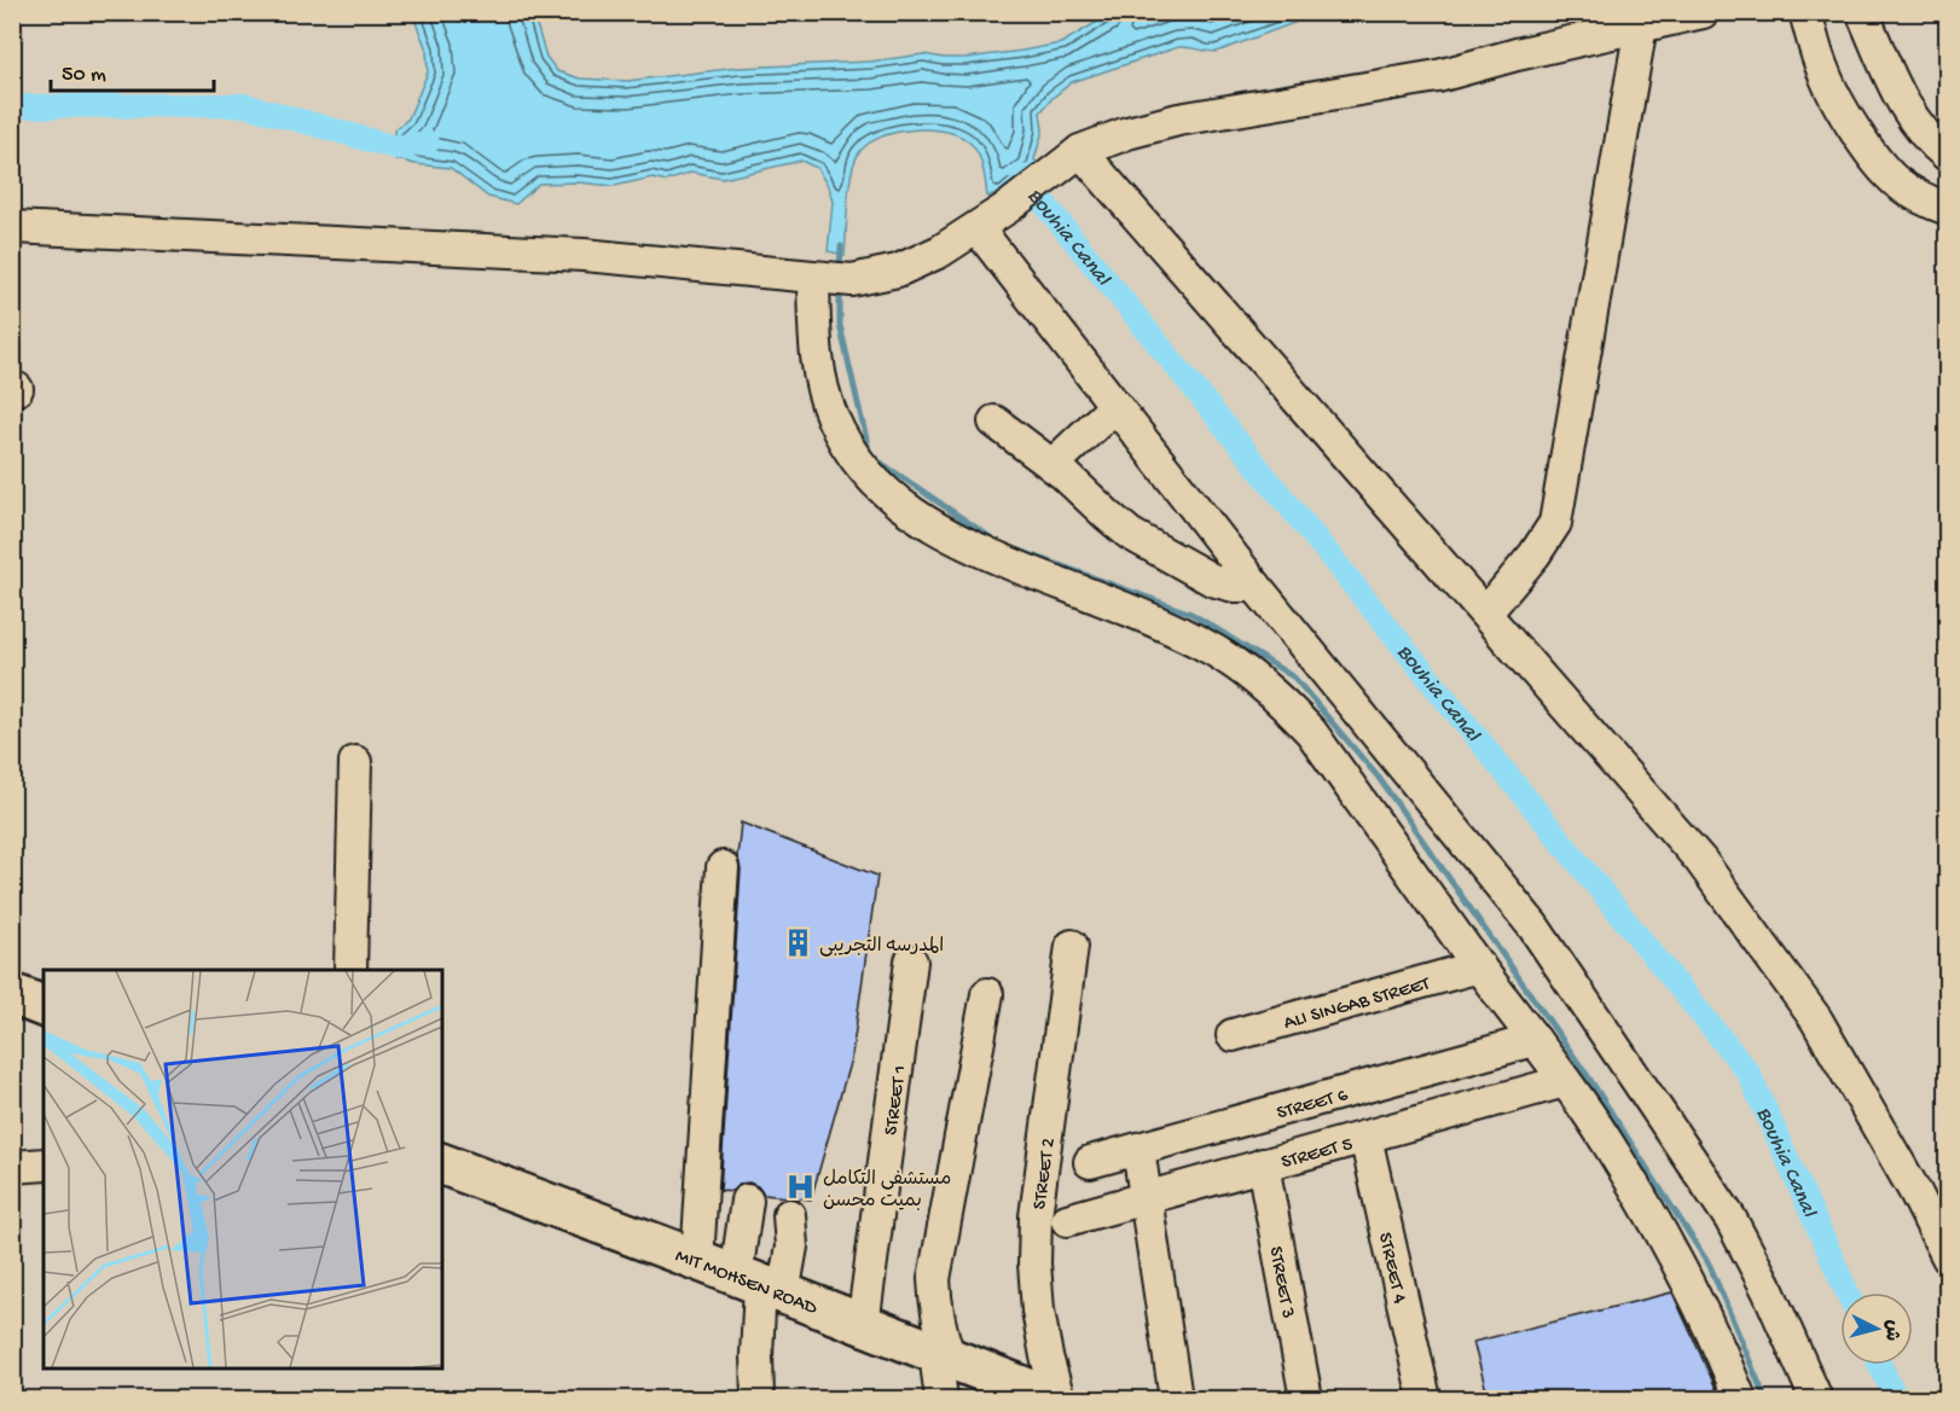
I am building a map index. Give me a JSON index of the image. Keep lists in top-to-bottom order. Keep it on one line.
{"streets":{"main road":["MIT MOHSEN ROAD"],"street":["ALI SINGAB STREET","STREET 1","STREET 6","STREET 5","STREET 2","STREET 4","STREET 3"]},"crossings":[["STREET 1","MIT MOHSEN ROAD"],["STREET 5","STREET 4"],["STREET 5","STREET 3"],["STREET 2","MIT MOHSEN ROAD"]],"water":["Bouhia Canal"],"places":{"building":["المدرسه التجريبى"],"hospital":["مستشفى التكامل بميت محسن"]},"scale_bar":"50 m","north":"right"}
